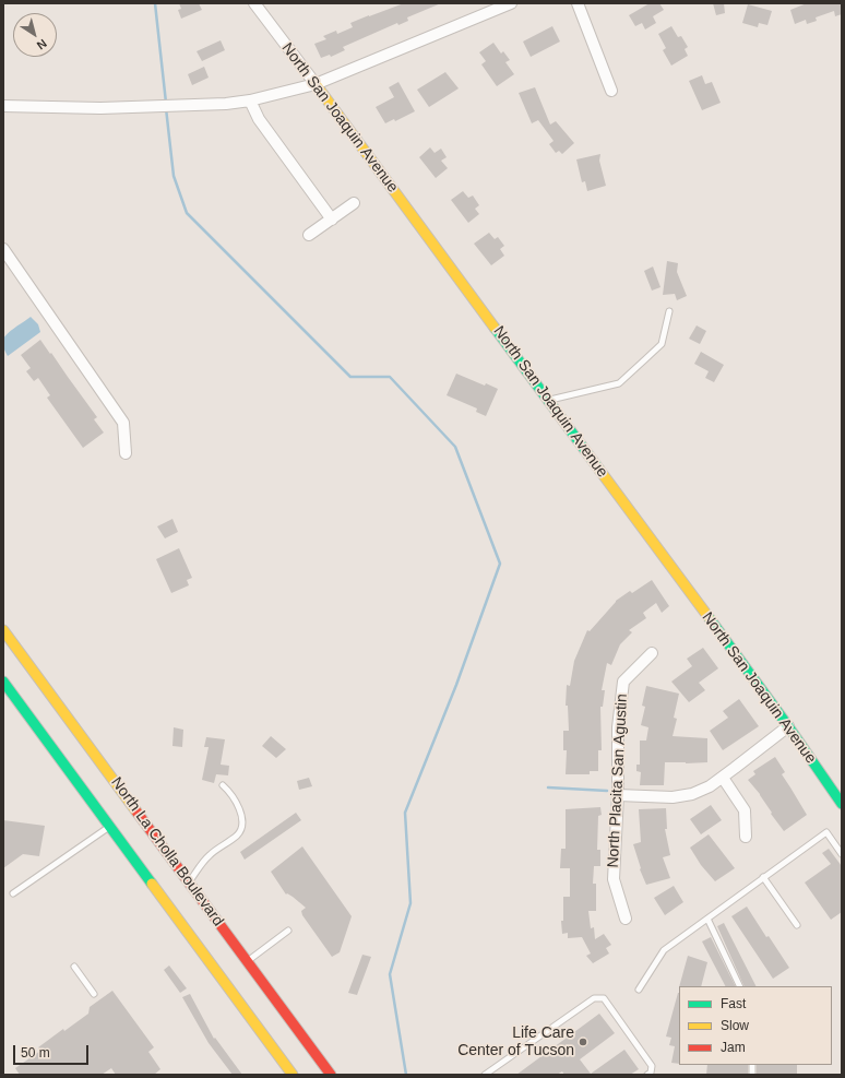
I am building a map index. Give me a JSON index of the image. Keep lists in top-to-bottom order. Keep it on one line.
{"streets":{"main road":["North San Joaquin Avenue","North La Cholla Boulevard"],"street":["North Placita San Agustin"]},"places":["Life Care Center of Tucson"],"legend":["Fast","Slow","Jam"],"scale_bar":"50 m","north":"bottom right"}
